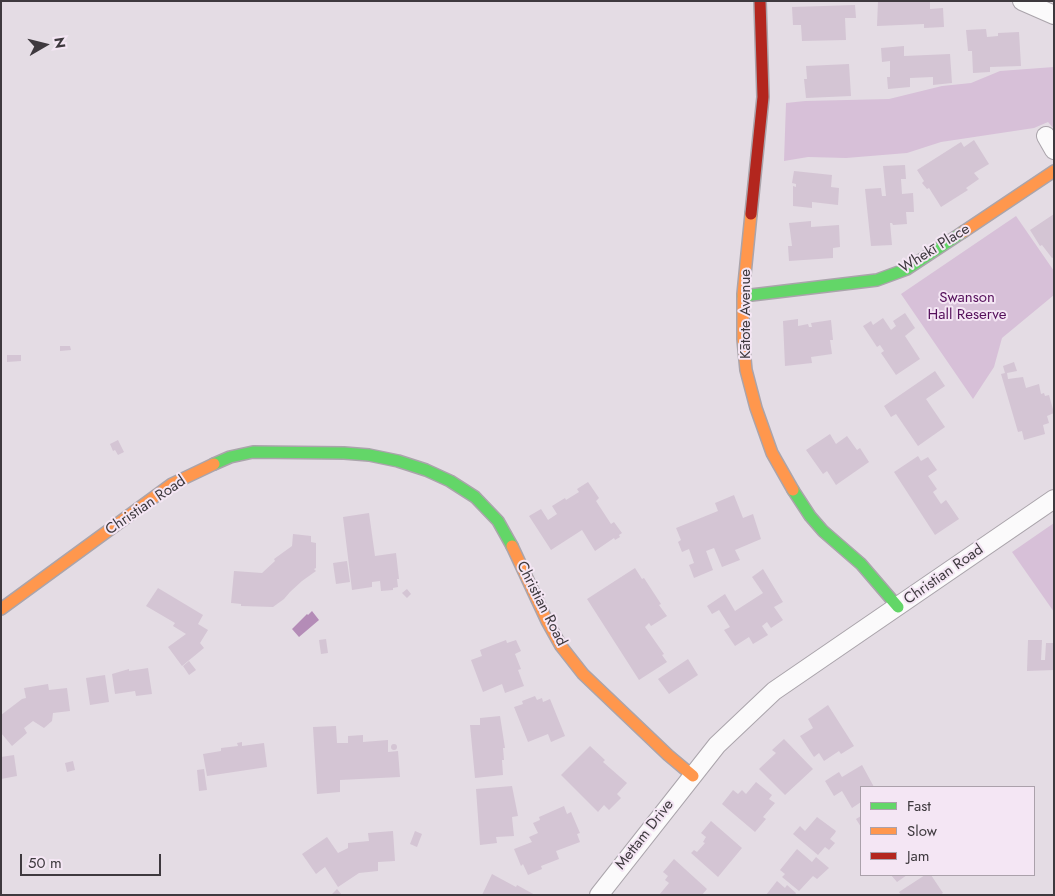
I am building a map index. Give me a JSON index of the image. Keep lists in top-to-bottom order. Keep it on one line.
{"streets":{"street":["Whekī Place","Kātote Avenue","Christian Road","Mettam Drive"]},"crossings":[["Whekī Place","Kātote Avenue"],["Kātote Avenue","Christian Road"],["Christian Road","Mettam Drive"]],"parks":["Swanson Hall Reserve"],"legend":["Fast","Slow","Jam"],"scale_bar":"50 m","north":"right"}
